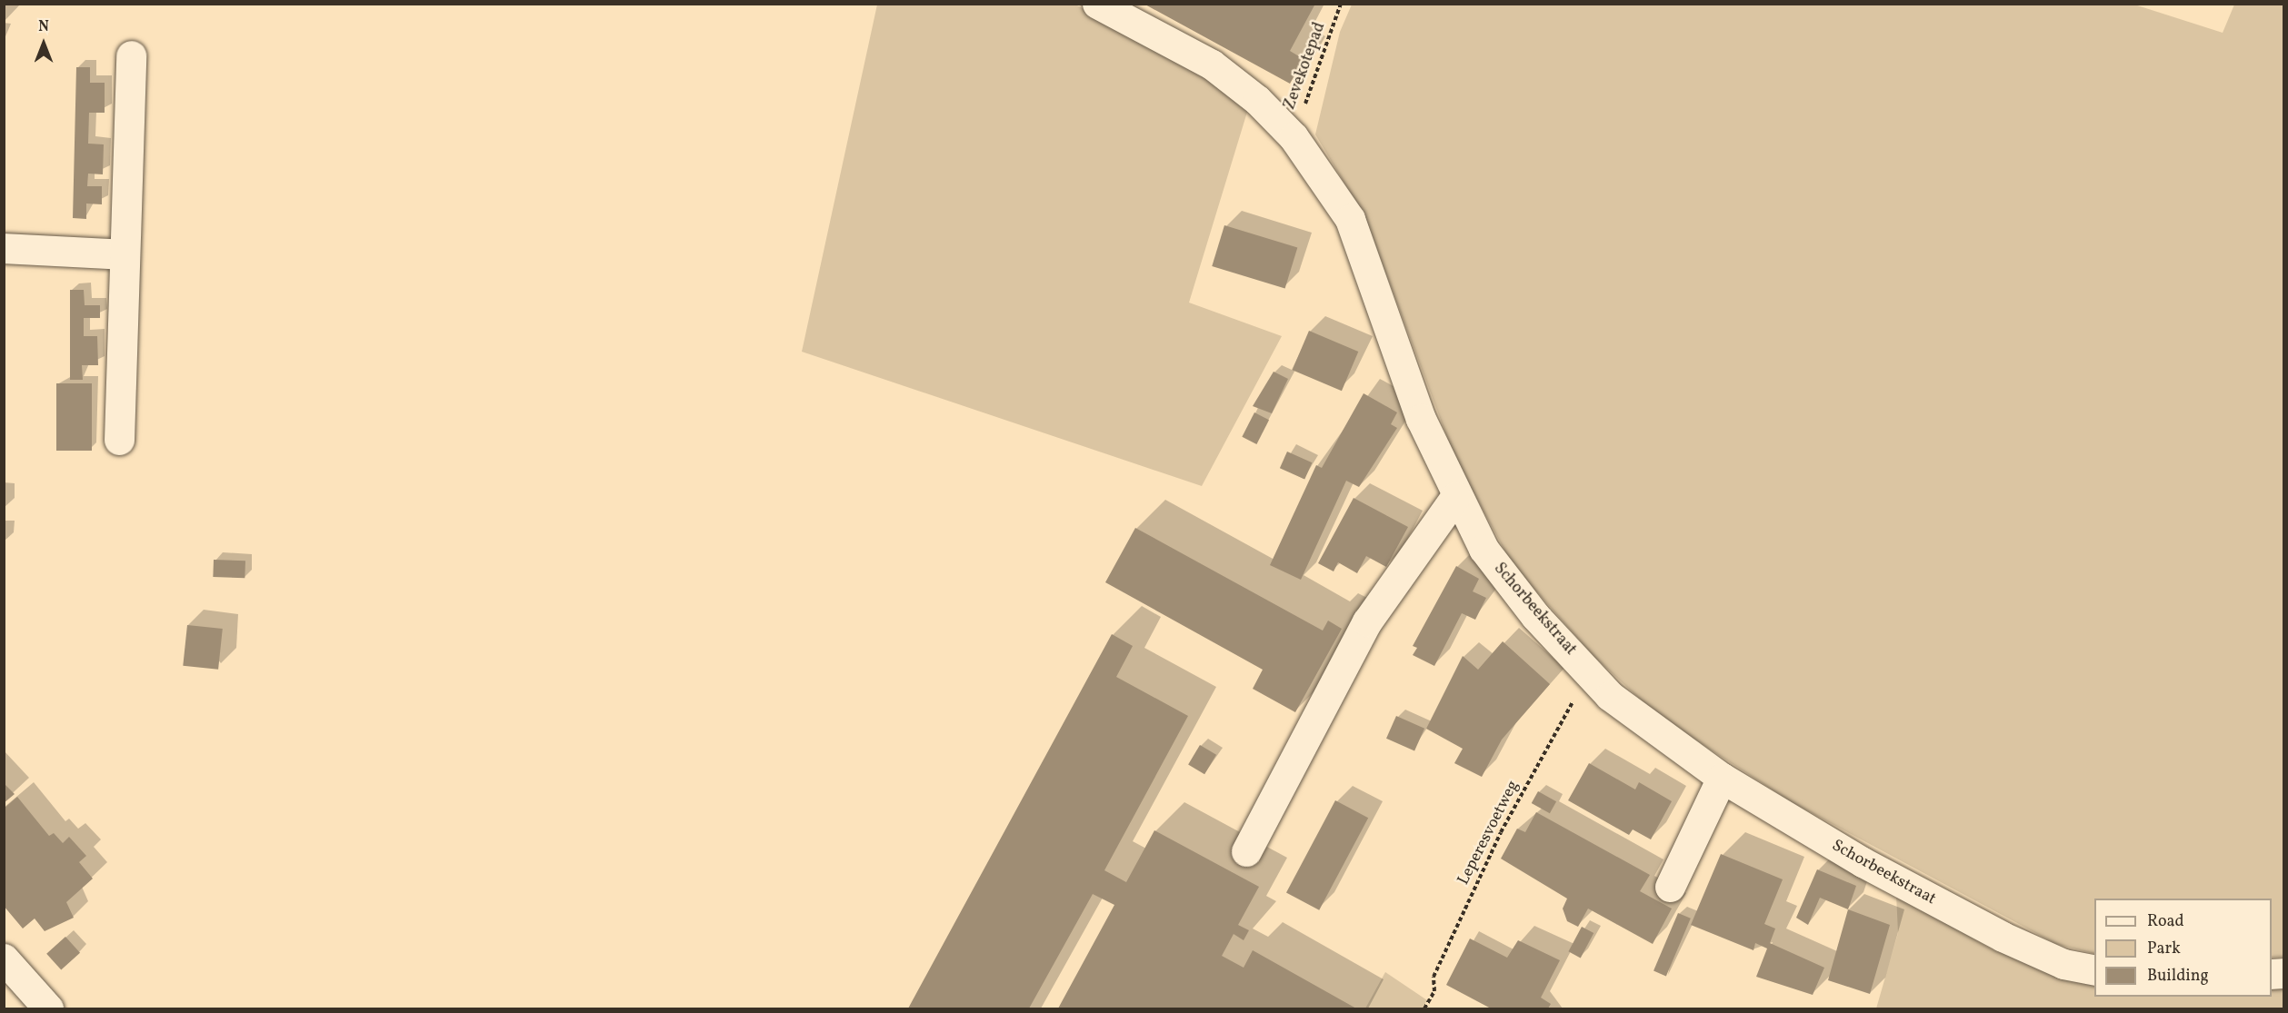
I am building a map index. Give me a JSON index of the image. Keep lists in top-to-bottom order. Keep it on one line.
{"streets":{"street":["Schorbeekstraat"],"path":["Zevekotepad","Leperesvoetweg"]},"crossings":[["Zevekotepad","Schorbeekstraat"],["Schorbeekstraat","Leperesvoetweg"]],"legend":["Road","Park","Building"],"north":"top"}
